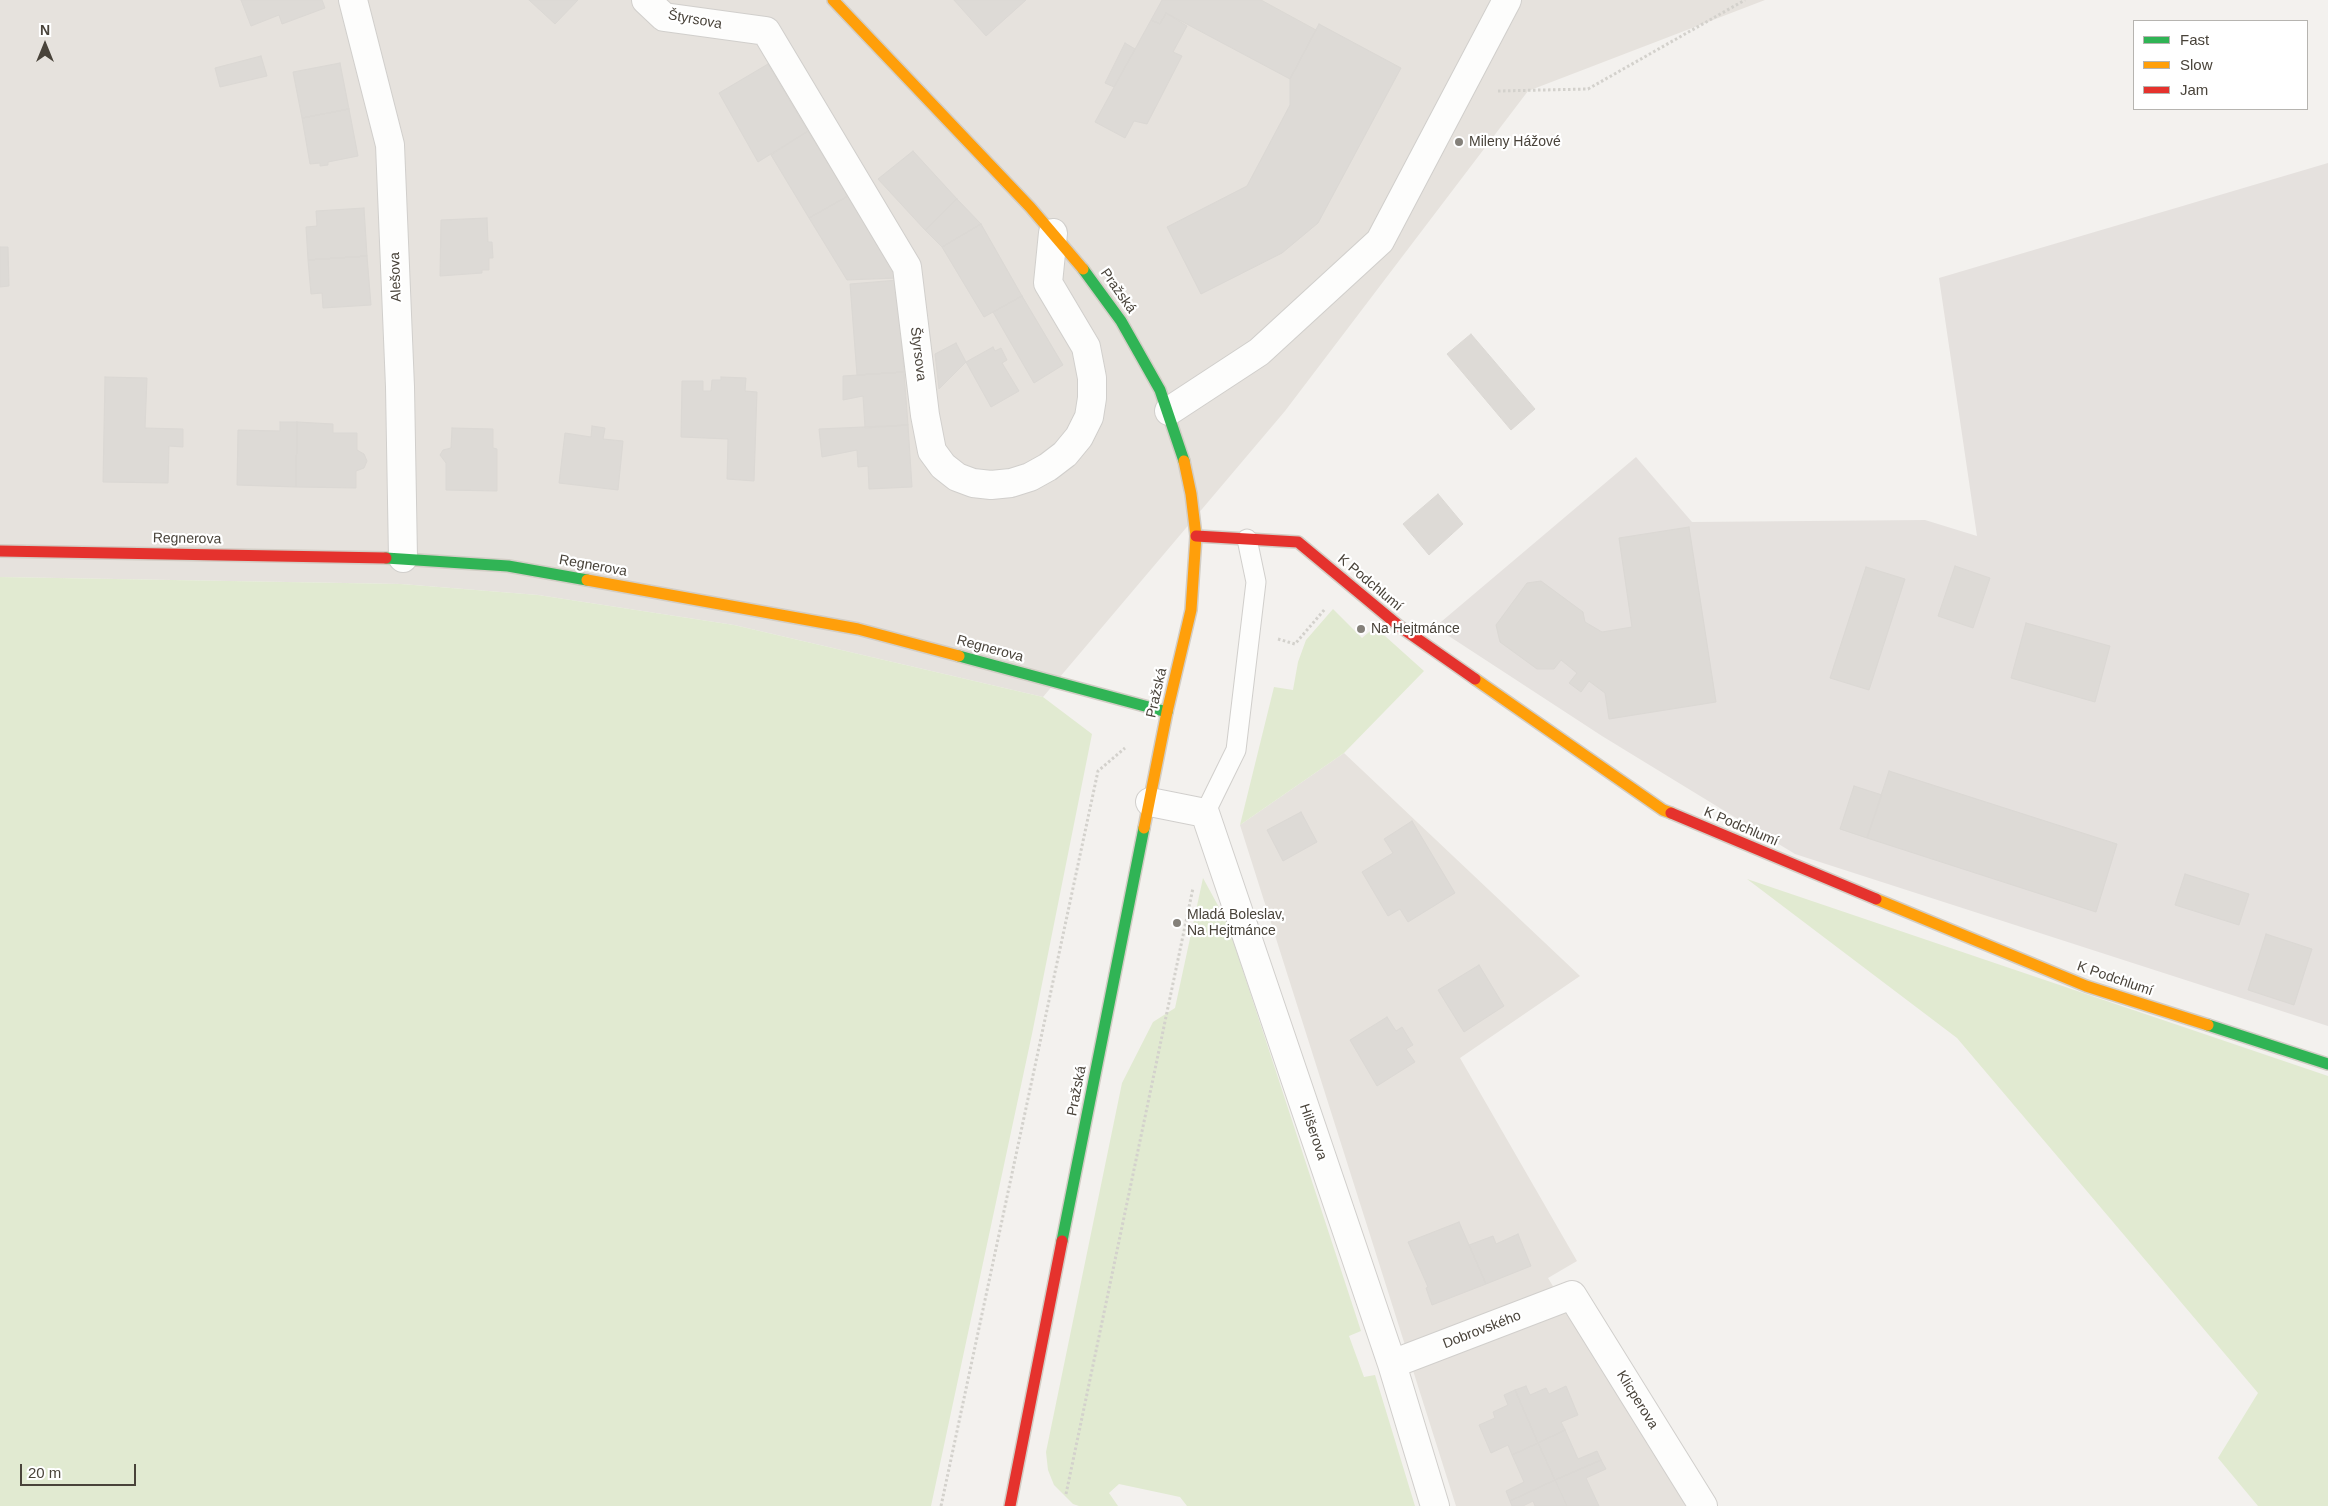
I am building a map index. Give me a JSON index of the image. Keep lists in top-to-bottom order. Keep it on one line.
{"streets":{"street":["Štyrsova","Alešova","Pražská","Regnerova","K Podchlumí","Hilšerova","Dobrovského","Klicperova"]},"crossings":[["Štyrsova","Pražská"],["Alešova","Regnerova"],["Pražská","Regnerova"],["Pražská","K Podchlumí"],["Hilšerova","Dobrovského"],["Dobrovského","Klicperova"]],"places":["Mileny Hážové","Na Hejtmánce","Mladá Boleslav, Na Hejtmánce"],"legend":["Fast","Slow","Jam"],"scale_bar":"20 m","north":"top"}
